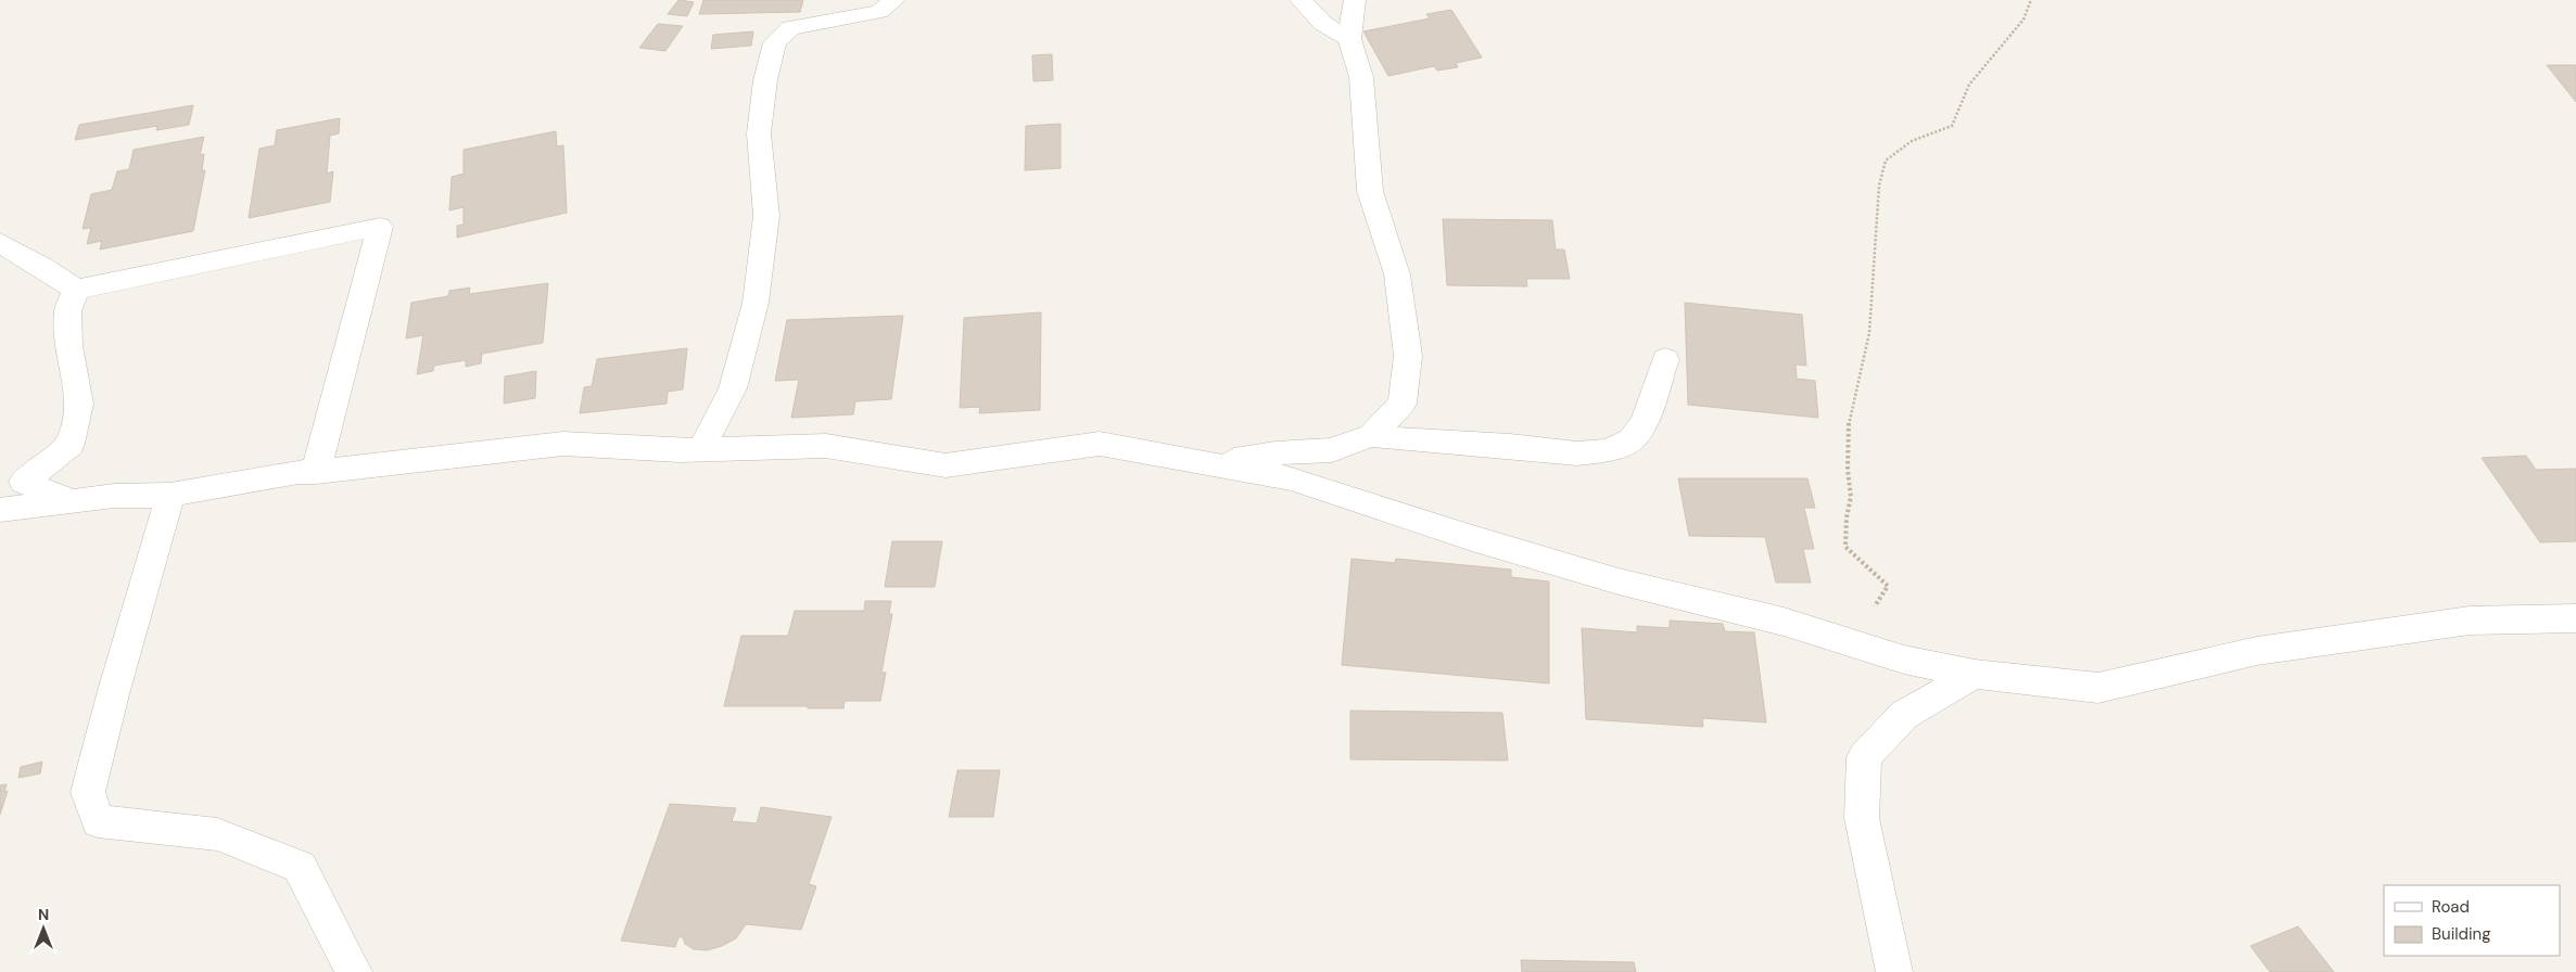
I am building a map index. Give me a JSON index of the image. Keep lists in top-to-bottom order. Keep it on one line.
{"legend":["Road","Building"],"north":"top"}
